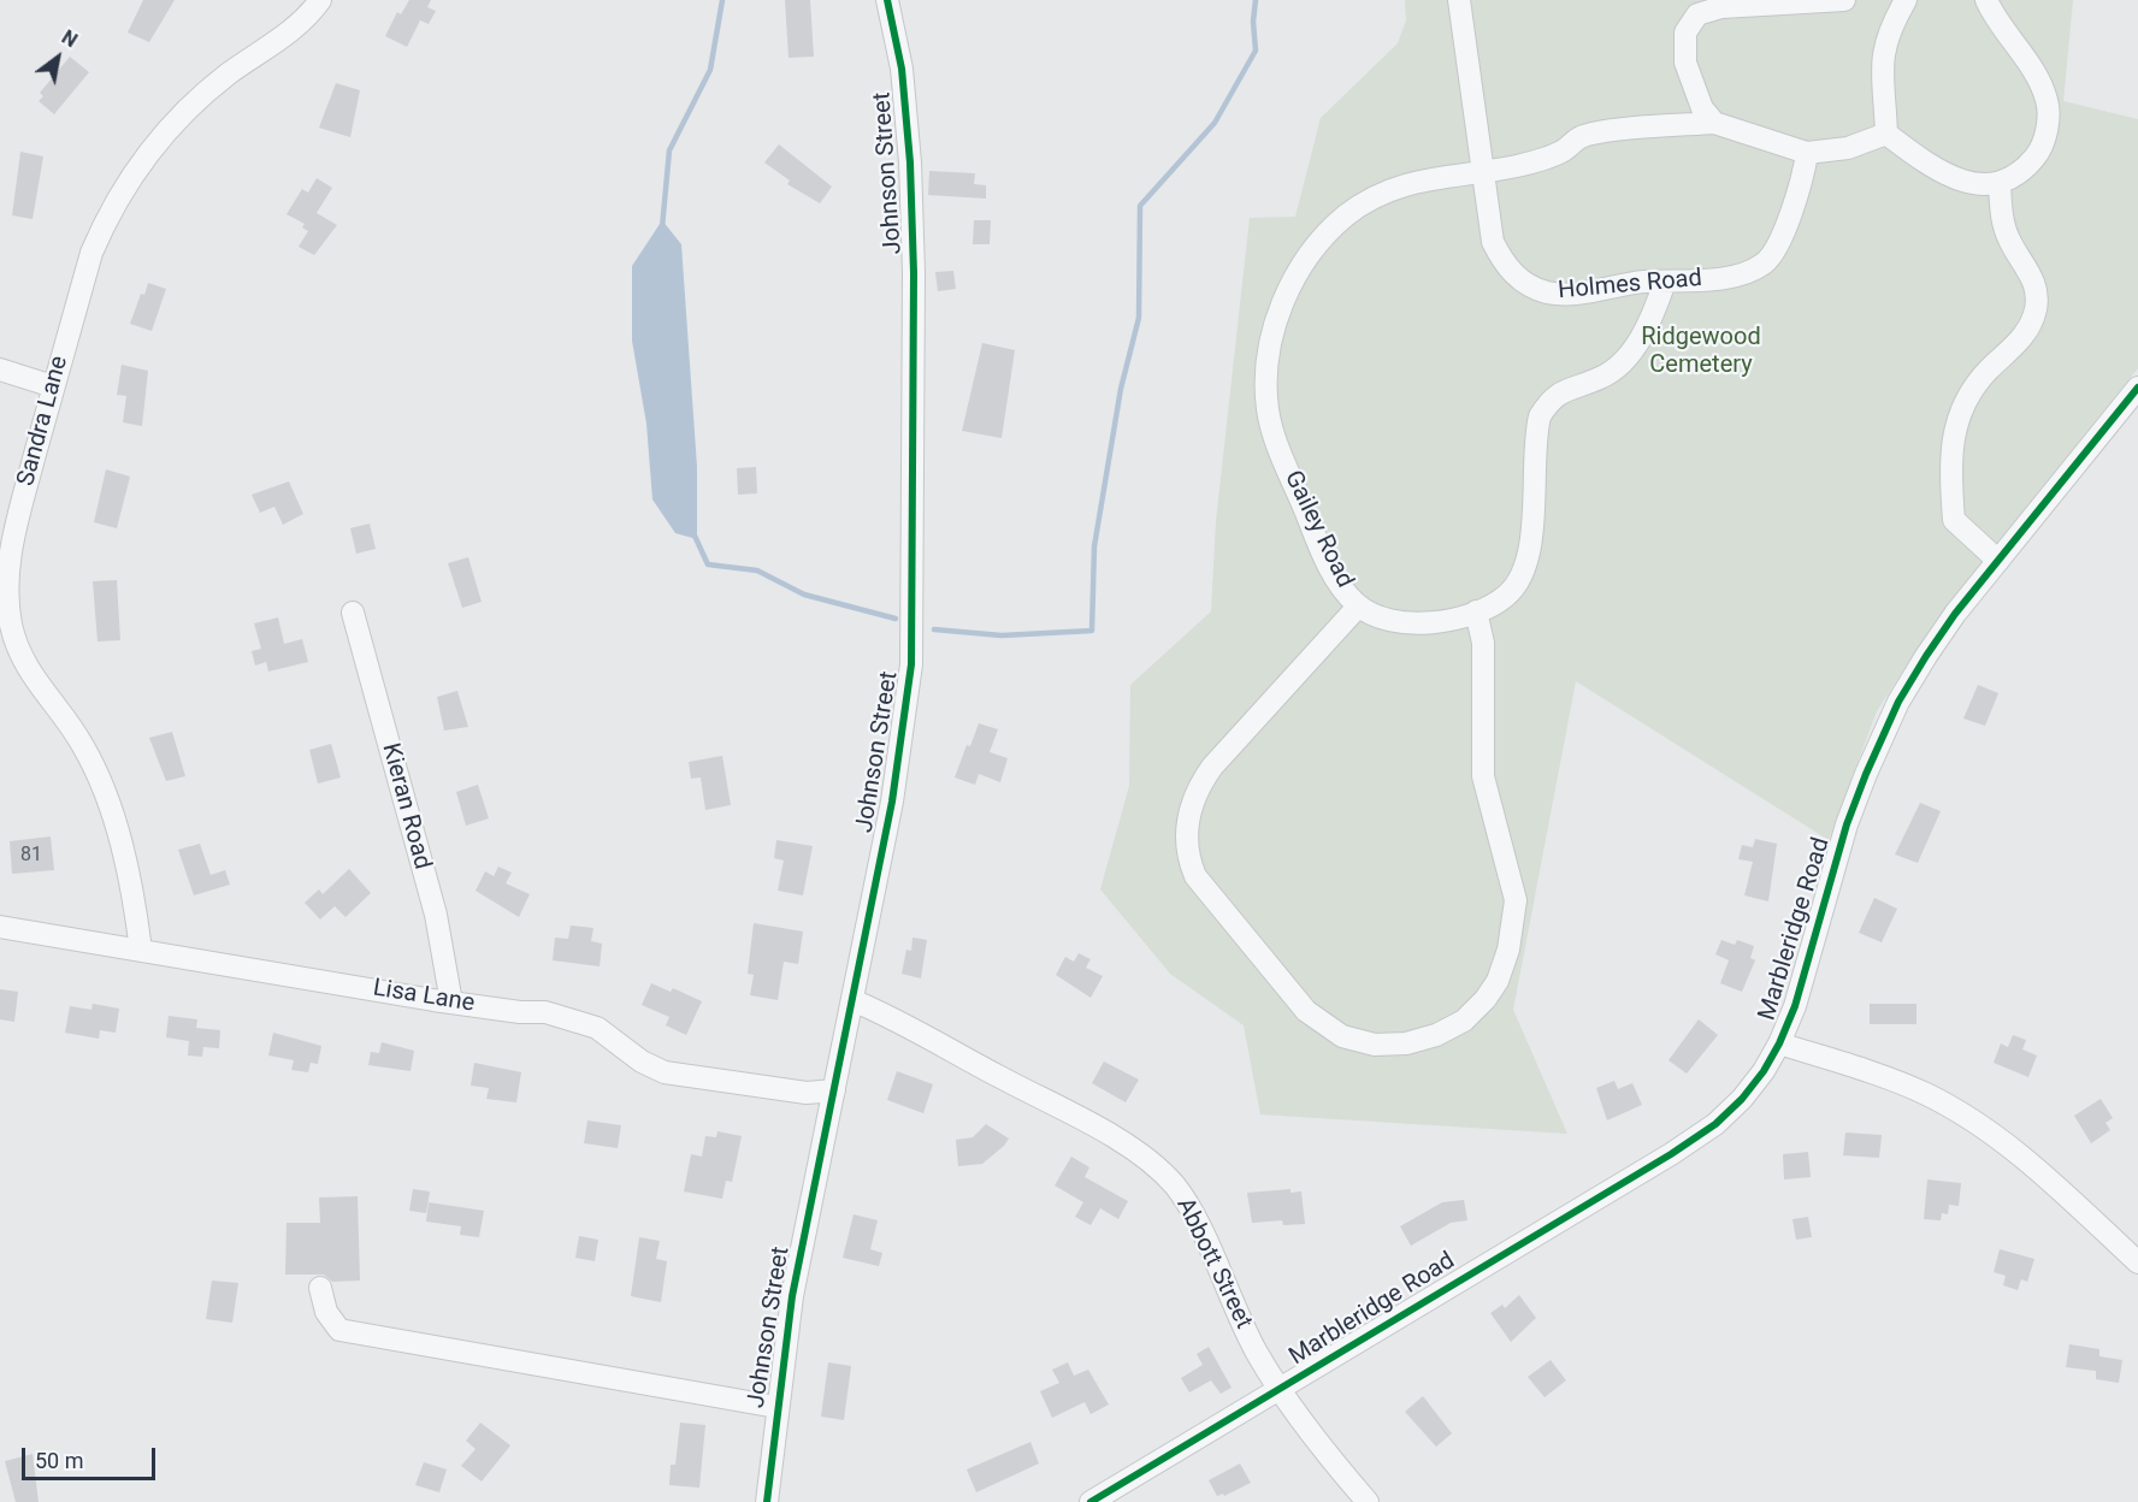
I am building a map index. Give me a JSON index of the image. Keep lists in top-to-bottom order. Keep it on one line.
{"streets":{"street":["Johnson Street","Holmes Road","Sandra Lane","Gailey Road","Kieran Road","Marbleridge Road","Lisa Lane","Abbott Street"]},"crossings":[["Johnson Street","Lisa Lane"],["Johnson Street","Abbott Street"],["Holmes Road","Gailey Road"],["Sandra Lane","Lisa Lane"],["Kieran Road","Lisa Lane"],["Marbleridge Road","Abbott Street"]],"parks":["Ridgewood Cemetery"],"house_numbers":["81"],"scale_bar":"50 m","north":"top right"}
